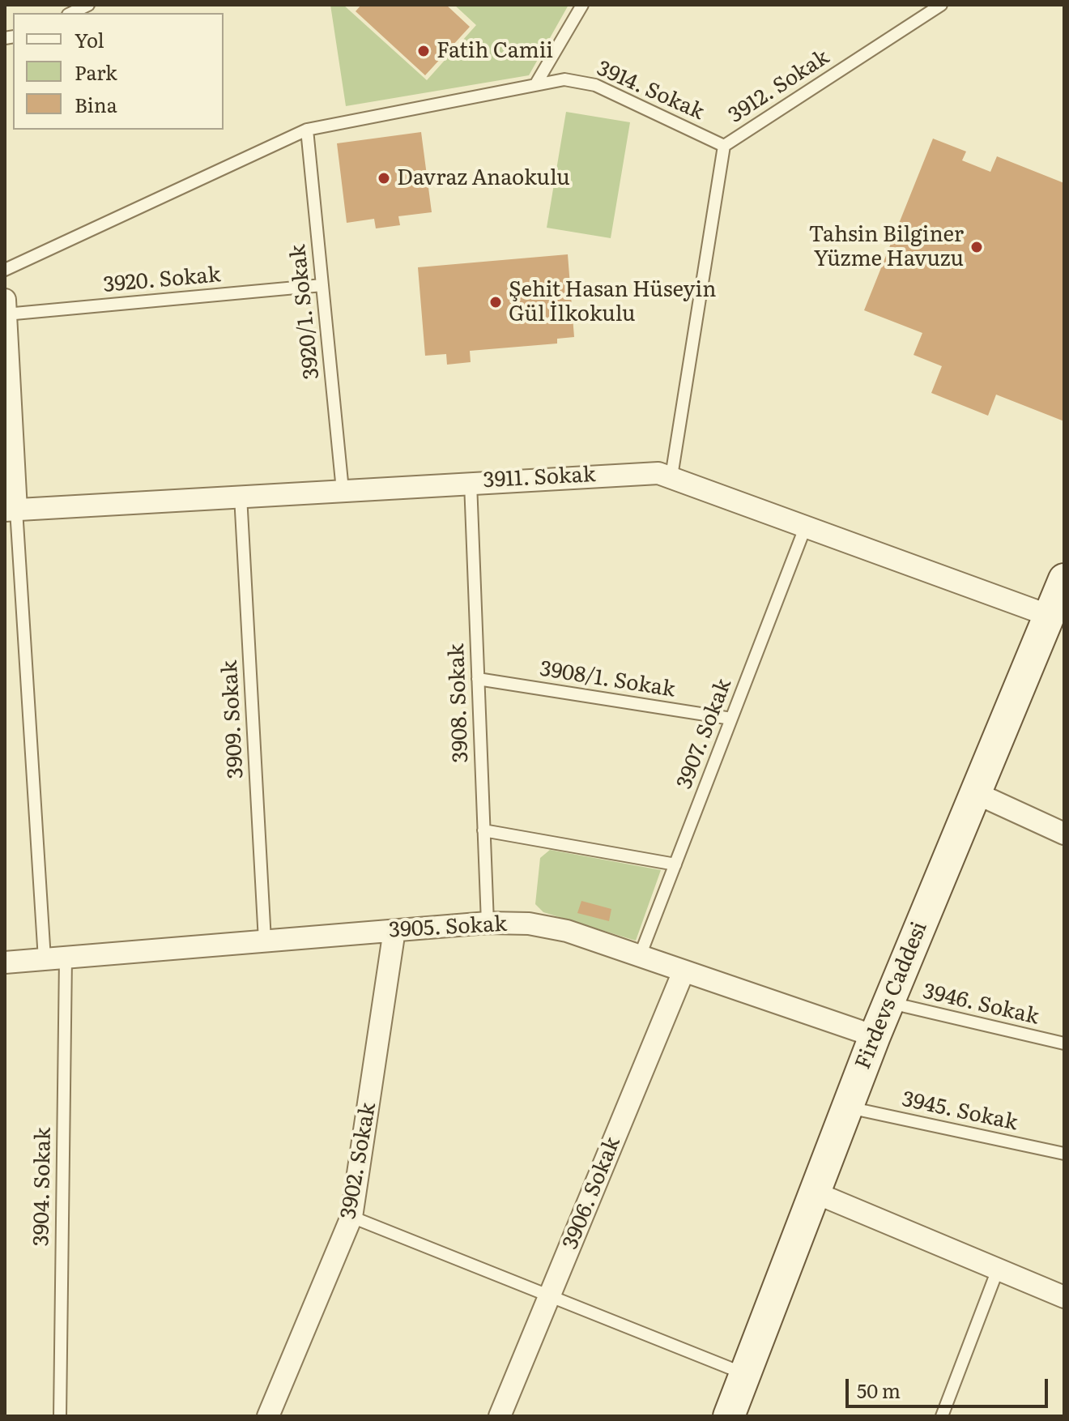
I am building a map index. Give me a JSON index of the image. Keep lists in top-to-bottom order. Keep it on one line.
{"streets":{"street":["3911. Sokak","3905. Sokak","Firdevs Caddesi","3902. Sokak","3906. Sokak"],"lane":["3912. Sokak","3914. Sokak","3920. Sokak","3920/1. Sokak","3908/1. Sokak","3908. Sokak","3909. Sokak","3907. Sokak","3946. Sokak","3945. Sokak","3904. Sokak"]},"crossings":[["3912. Sokak","3914. Sokak"],["3912. Sokak","3911. Sokak"],["3914. Sokak","3920/1. Sokak"],["3920. Sokak","3920/1. Sokak"],["3920/1. Sokak","3911. Sokak"],["3911. Sokak","3908. Sokak"],["3911. Sokak","3909. Sokak"],["3911. Sokak","3907. Sokak"],["3911. Sokak","Firdevs Caddesi"],["3911. Sokak","3904. Sokak"],["3908/1. Sokak","3908. Sokak"],["3908/1. Sokak","3907. Sokak"],["3908. Sokak","3905. Sokak"],["3909. Sokak","3905. Sokak"],["3907. Sokak","3905. Sokak"],["3905. Sokak","Firdevs Caddesi"],["3905. Sokak","3902. Sokak"],["3905. Sokak","3904. Sokak"],["3905. Sokak","3906. Sokak"],["Firdevs Caddesi","3946. Sokak"],["Firdevs Caddesi","3945. Sokak"]],"places":["Fatih Camii","Davraz Anaokulu","Tahsin Bilginer Yüzme Havuzu","Şehit Hasan Hüseyin Gül İlkokulu"],"legend":["Yol","Park","Bina"],"scale_bar":"50 m"}
